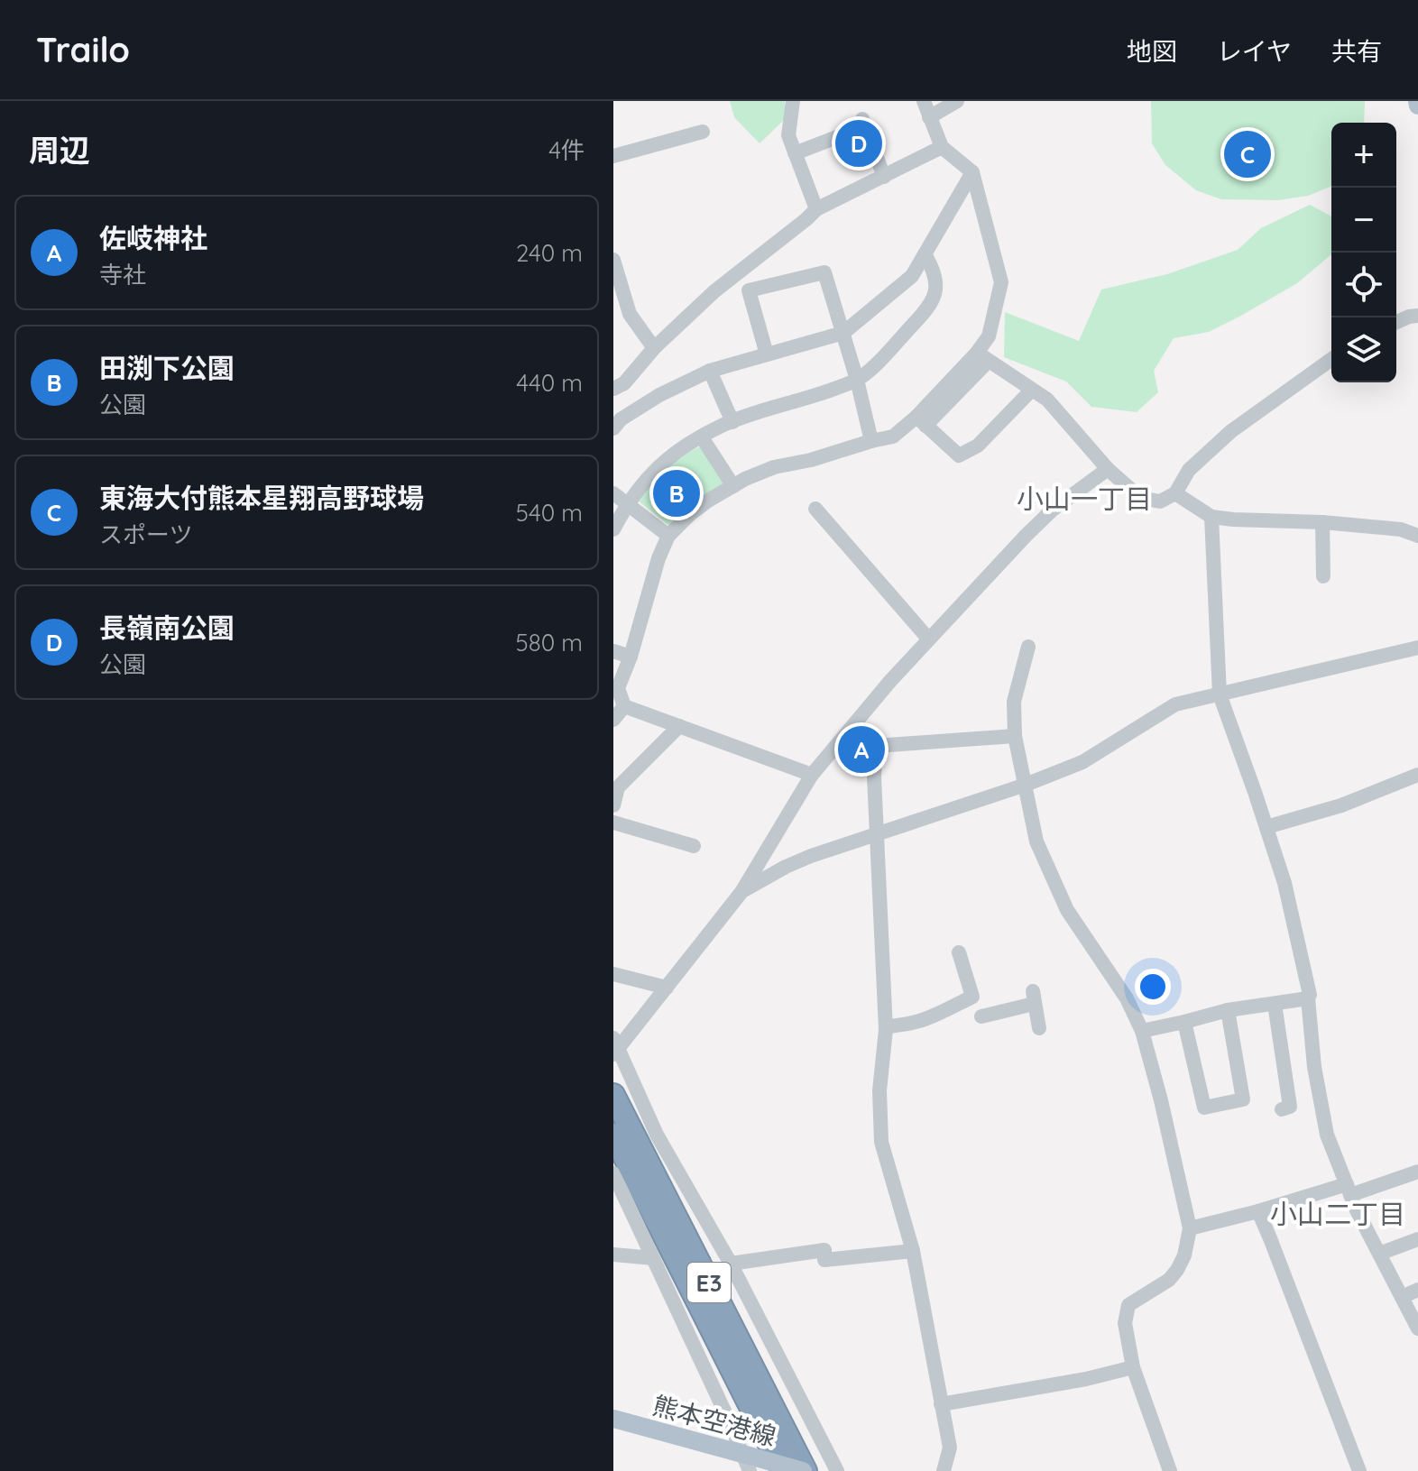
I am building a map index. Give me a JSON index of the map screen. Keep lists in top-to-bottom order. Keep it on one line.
{"streets":{"highway":["E3"],"main road":["熊本空港線"]},"crossings":[["E3","熊本空港線"]],"districts":["小山一丁目","小山二丁目"],"page":{"header":"Trailo","nav":["地図","レイヤ","共有"],"heading":["周辺","4件"],"pins":["D","C","B","A"],"map_buttons":["+","−"],"list":[{"mark":"A","name":"佐岐神社","note":"寺社","value":"240 m"},{"mark":"B","name":"田渕下公園","note":"公園","value":"440 m"},{"mark":"C","name":"東海大付熊本星翔高野球場","note":"スポーツ","value":"540 m"},{"mark":"D","name":"長嶺南公園","note":"公園","value":"580 m"}]}}
